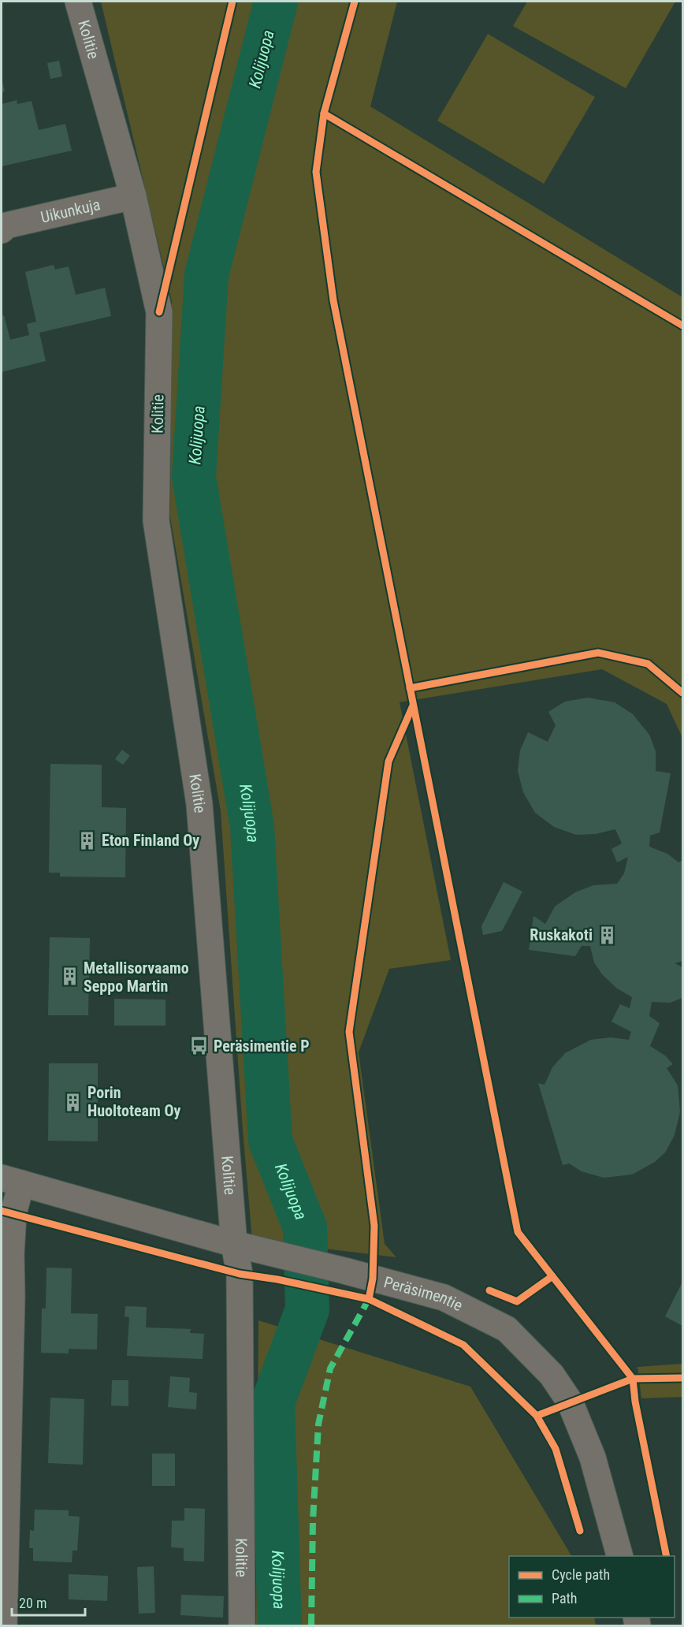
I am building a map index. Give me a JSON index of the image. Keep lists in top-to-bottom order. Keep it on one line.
{"streets":{"street":["Kolitie","Uikunkuja","Peräsimentie"]},"crossings":[["Kolitie","Uikunkuja"],["Kolitie","Peräsimentie"]],"water":["Kolijuopa"],"places":{"building":["Eton Finland Oy","Ruskakoti","Metallisorvaamo Seppo Martin","Porin Huoltoteam Oy"],"bus stop":["Peräsimentie P"]},"legend":["Cycle path","Path"],"scale_bar":"20 m"}
